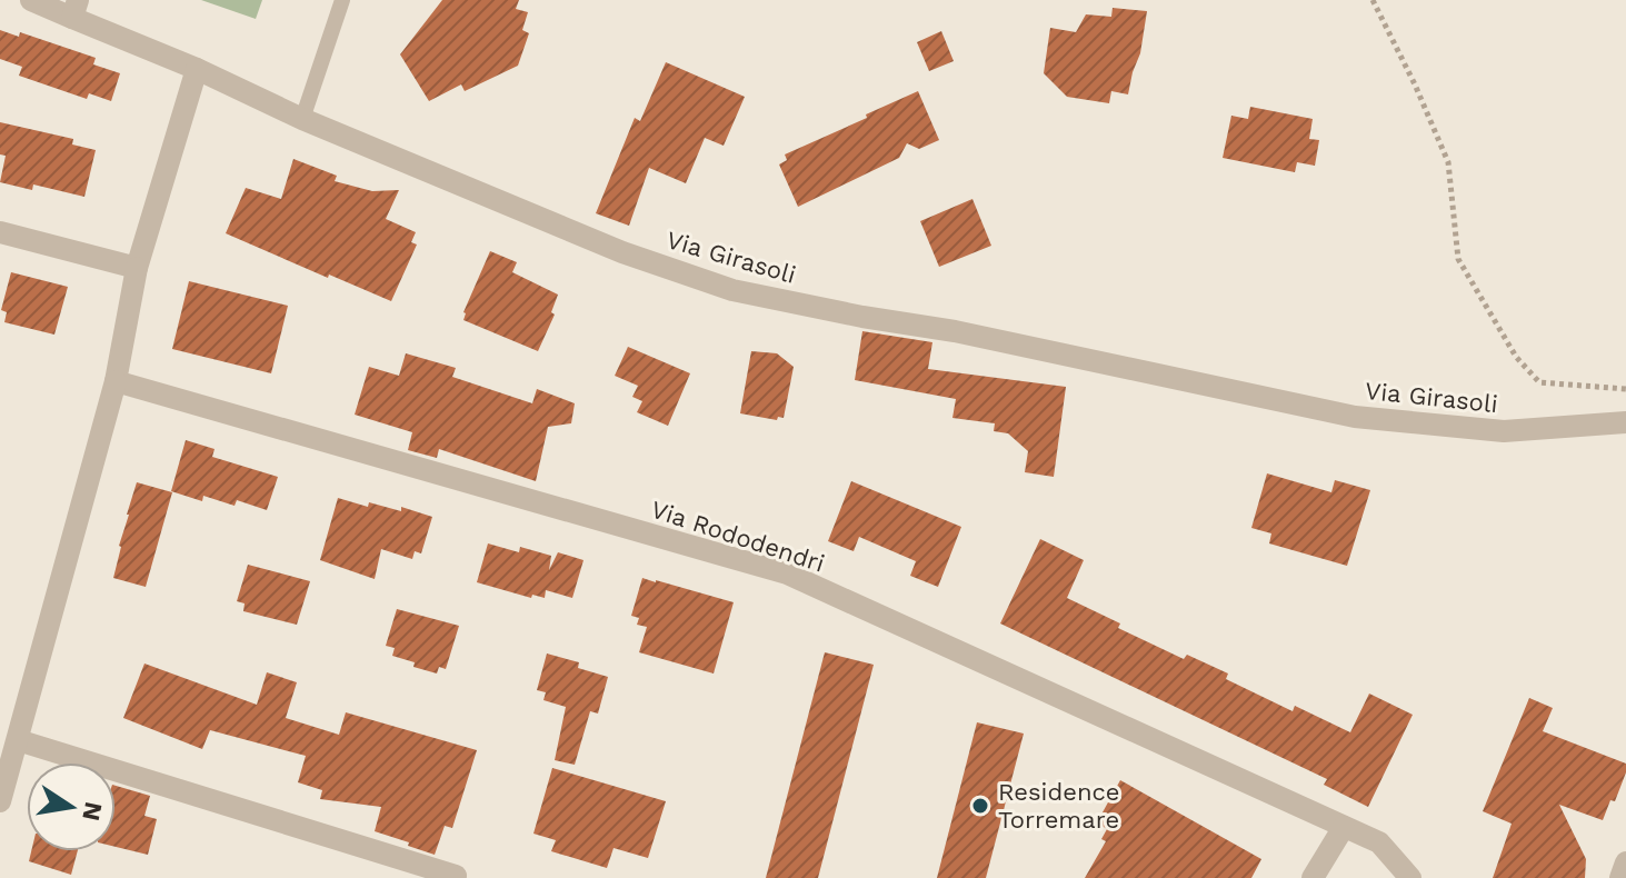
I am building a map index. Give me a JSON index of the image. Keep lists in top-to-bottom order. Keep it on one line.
{"streets":{"street":["Via Girasoli","Via Rododendri"]},"places":["Residence Torremare"],"north":"right"}
